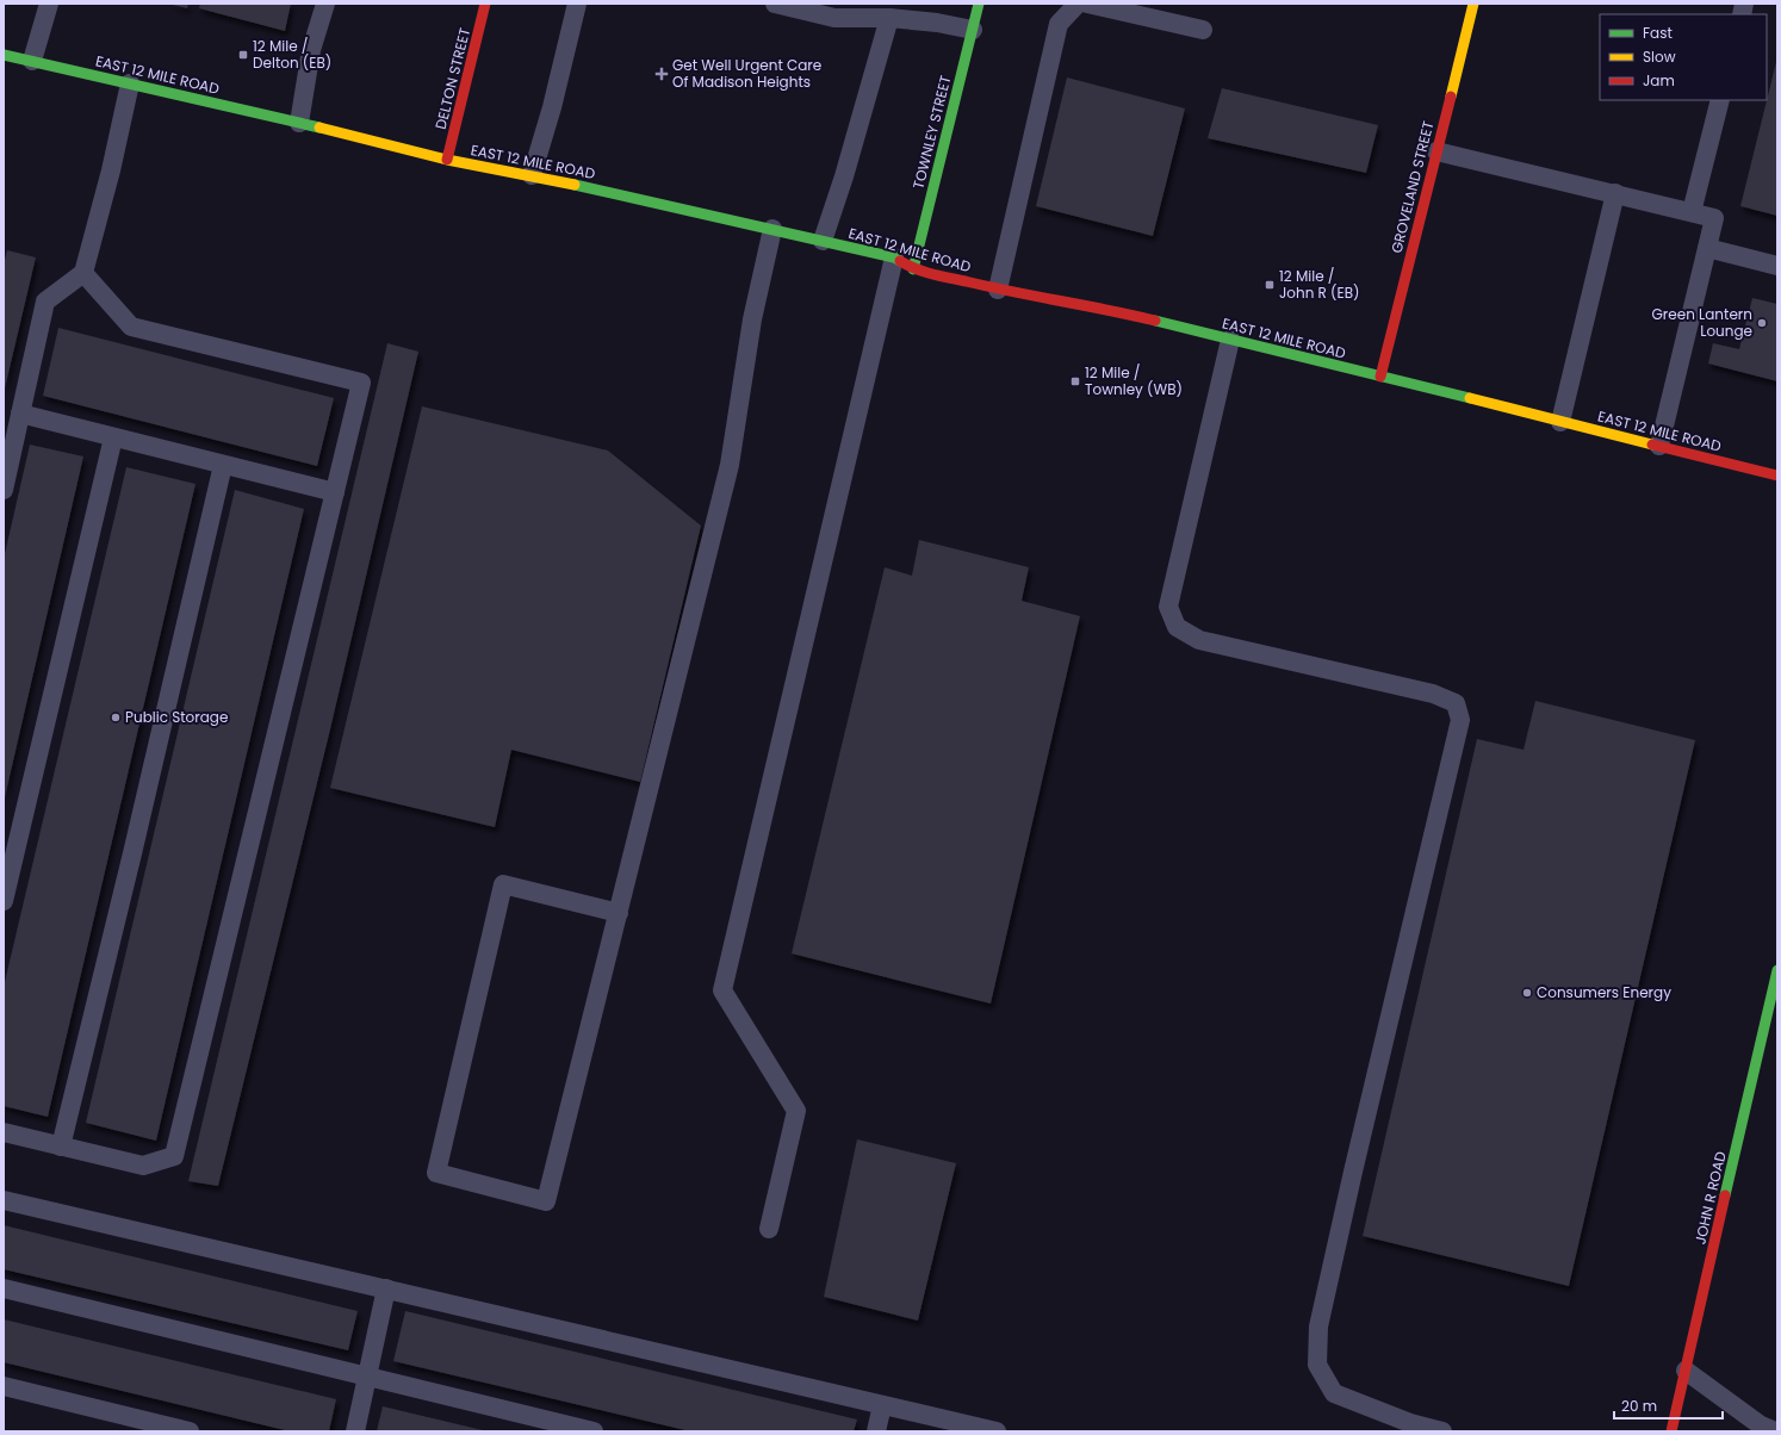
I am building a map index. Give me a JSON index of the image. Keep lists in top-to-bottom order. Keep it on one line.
{"streets":{"main road":["EAST 12 MILE ROAD","DELTON STREET","TOWNLEY STREET","GROVELAND STREET","JOHN R ROAD"]},"crossings":[["EAST 12 MILE ROAD","DELTON STREET"],["EAST 12 MILE ROAD","TOWNLEY STREET"],["EAST 12 MILE ROAD","GROVELAND STREET"]],"places":{"transit":["12 Mile / Delton (EB)","12 Mile / John R (EB)","12 Mile / Townley (WB)"],"health":["Get Well Urgent Care Of Madison Heights"],"other":["Green Lantern Lounge","Public Storage","Consumers Energy"]},"legend":["Fast","Slow","Jam"],"scale_bar":"20 m"}
